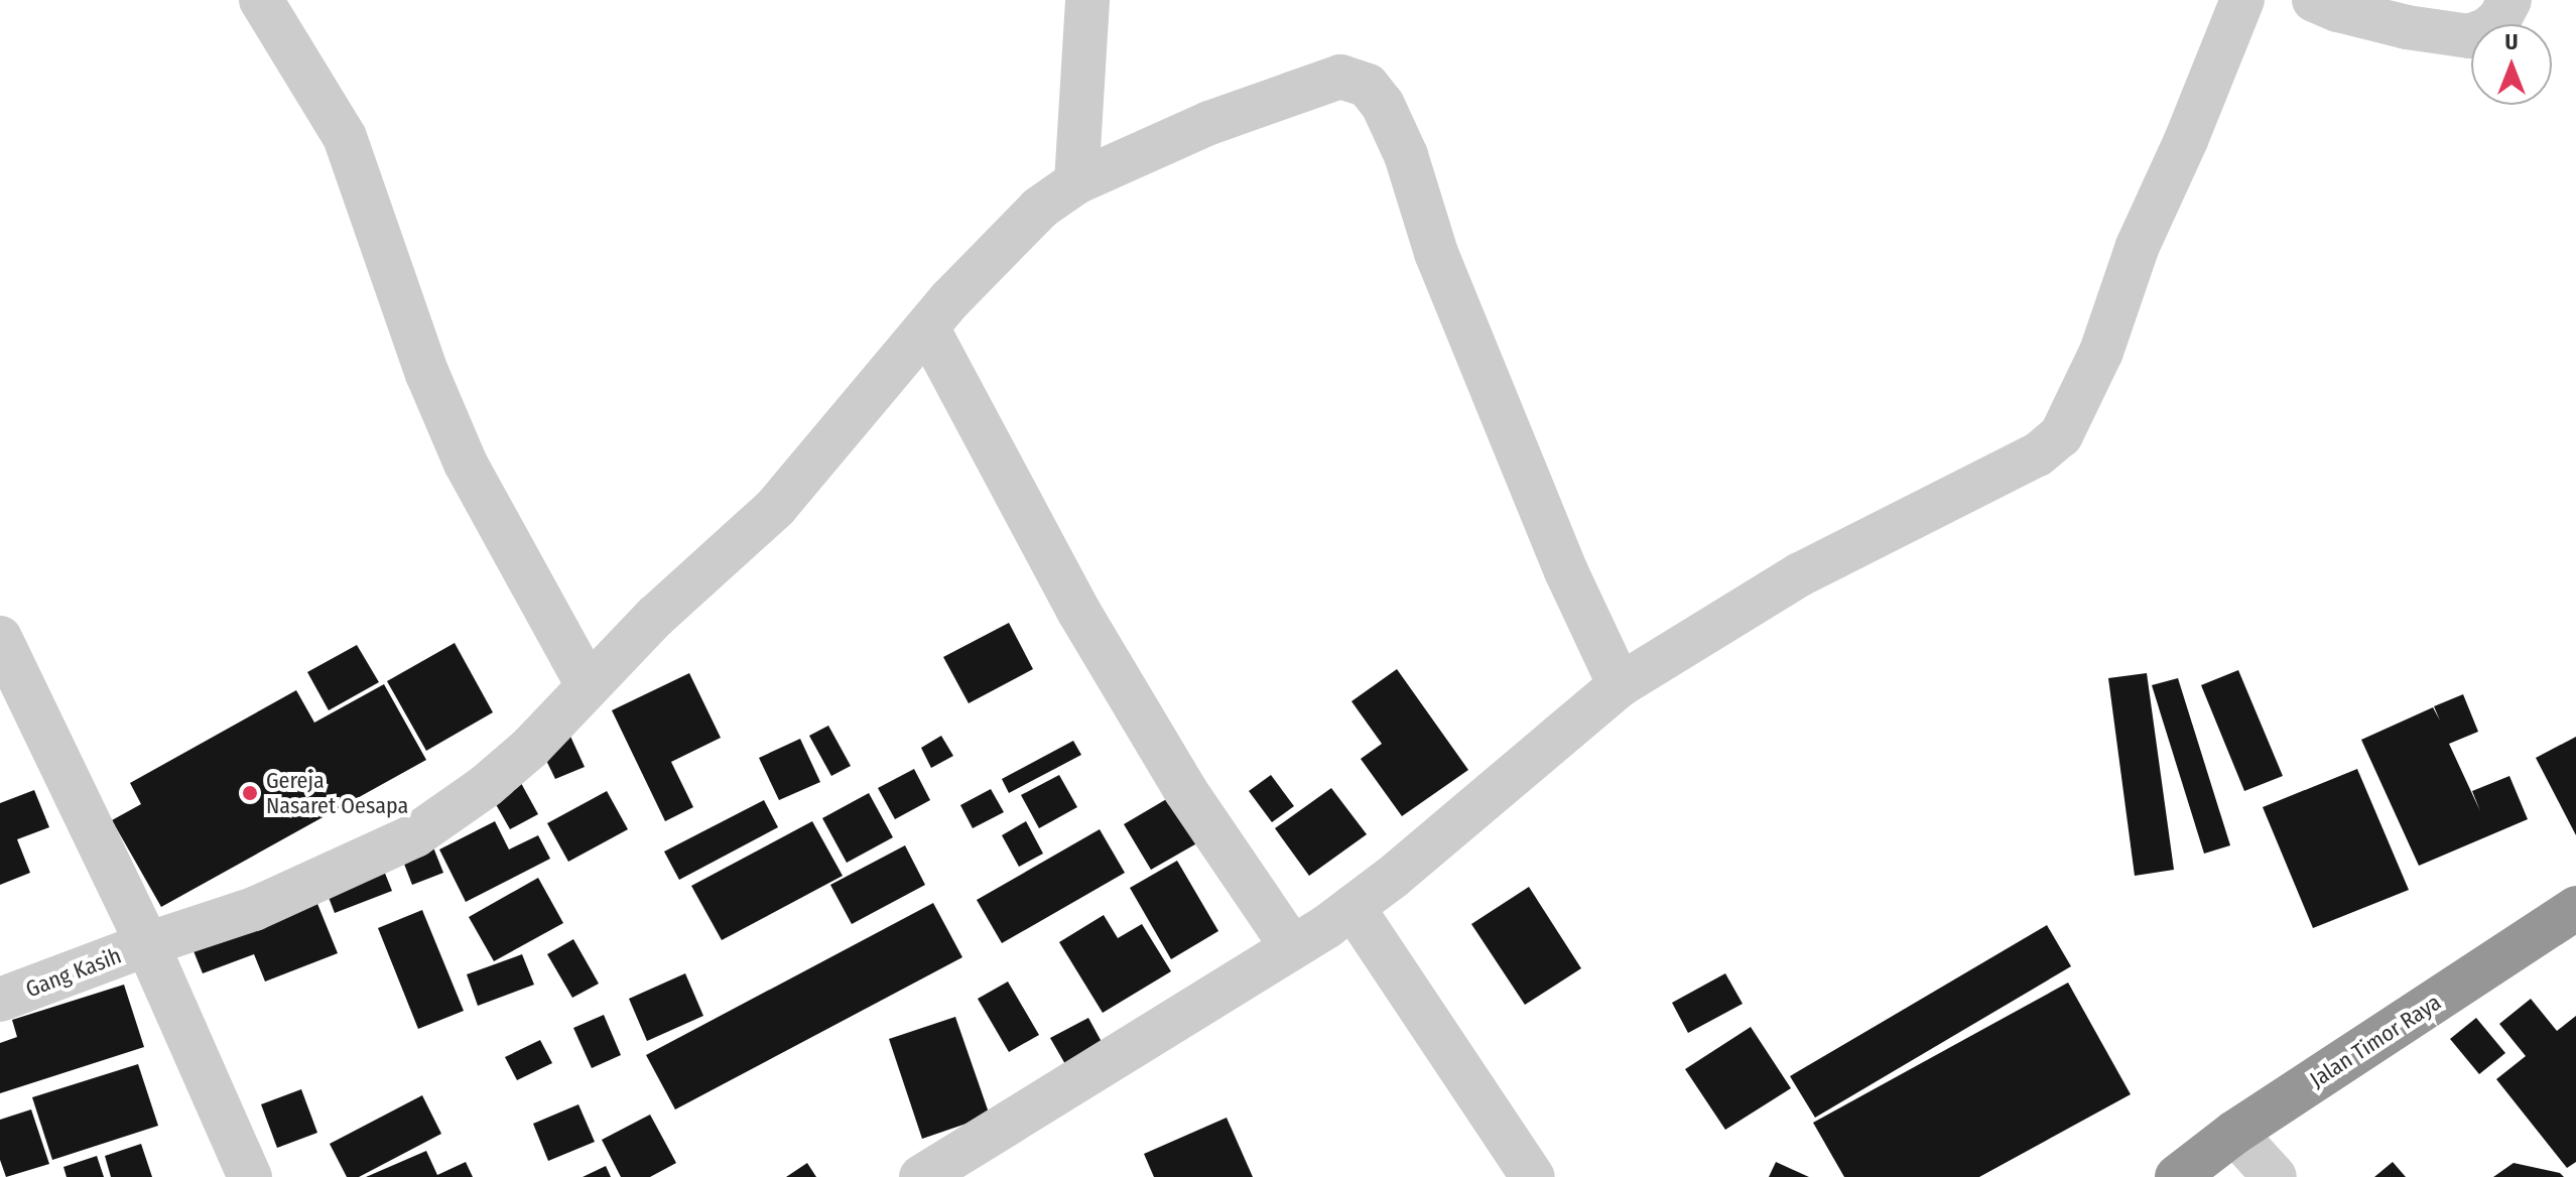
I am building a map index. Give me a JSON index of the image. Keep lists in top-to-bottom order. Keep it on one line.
{"streets":{"highway":["Jalan Timor Raya"],"street":["Gang Kasih"]},"places":["Gereja Nasaret Oesapa"],"north":"top"}
